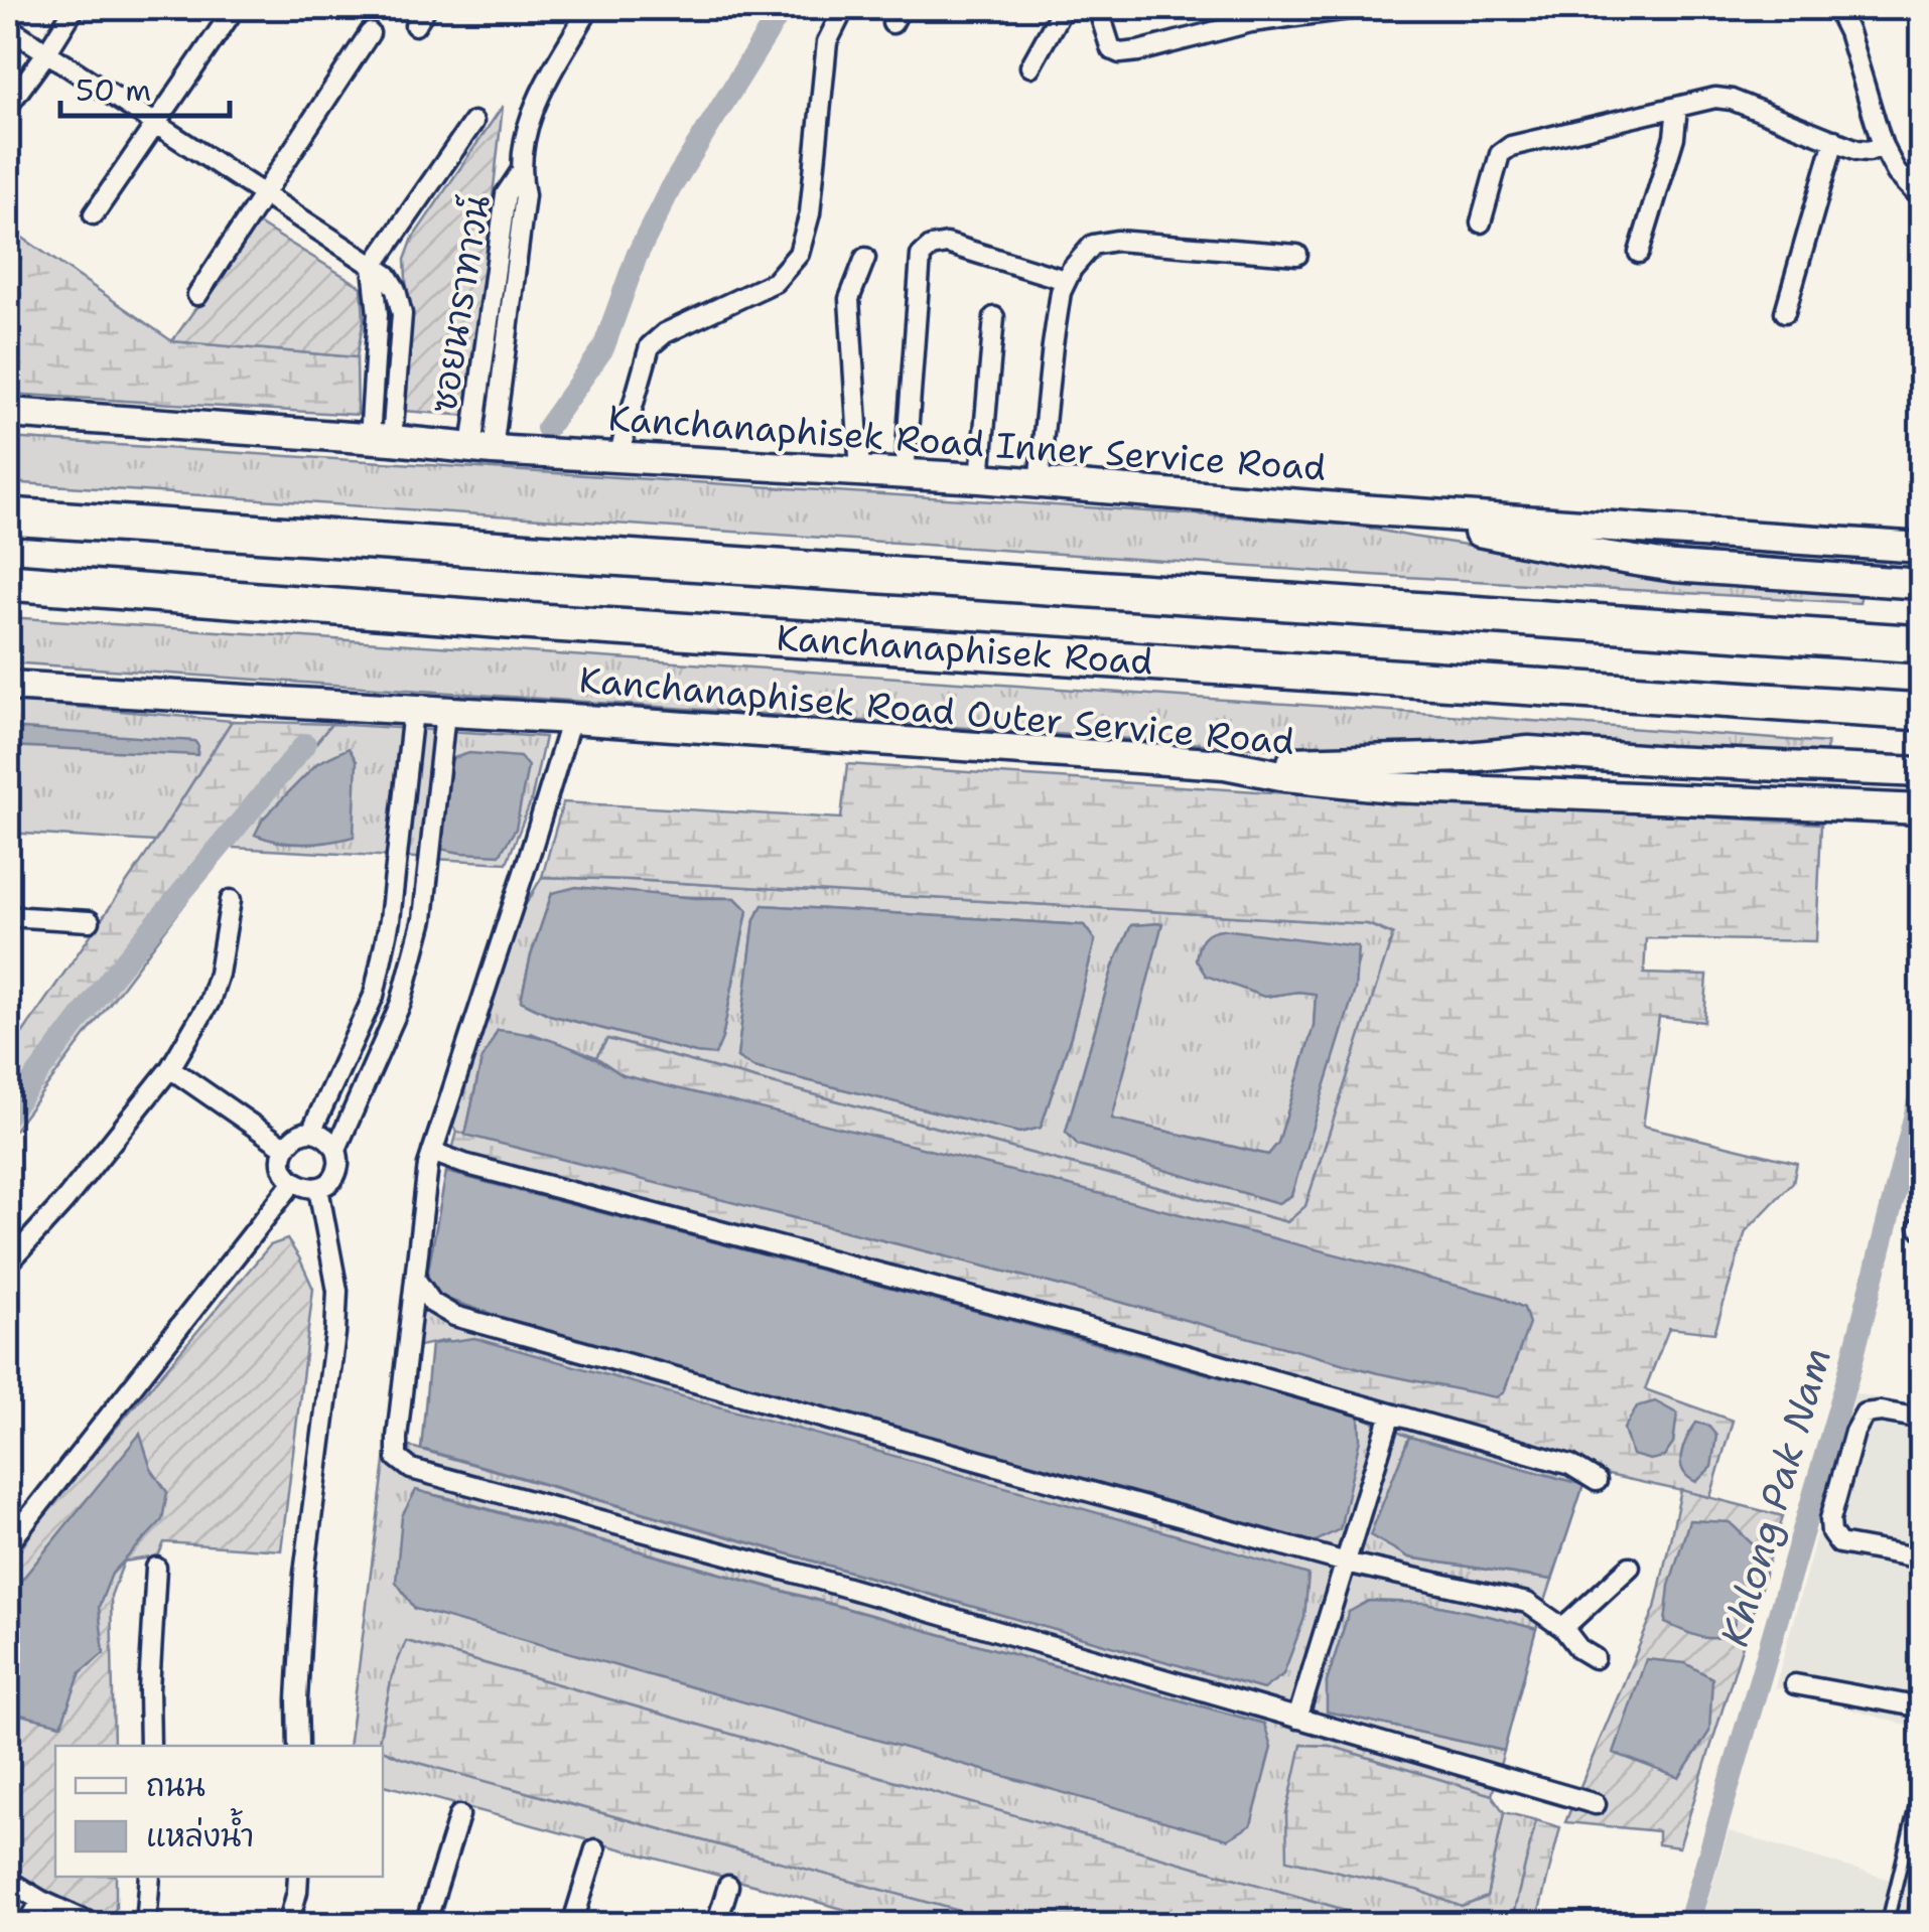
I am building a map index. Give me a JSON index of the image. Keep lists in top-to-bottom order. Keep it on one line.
{"streets":{"highway":["Kanchanaphisek Road"],"main road":["Kanchanaphisek Road Inner Service Road","Kanchanaphisek Road Outer Service Road"],"street":["ซอยนาราทาวน์"]},"crossings":[["ซอยนาราทาวน์","Kanchanaphisek Road Inner Service Road"]],"water":["Khlong Pak Nam"],"legend":["ถนน","แหล่งน้ำ"],"scale_bar":"50 m"}
